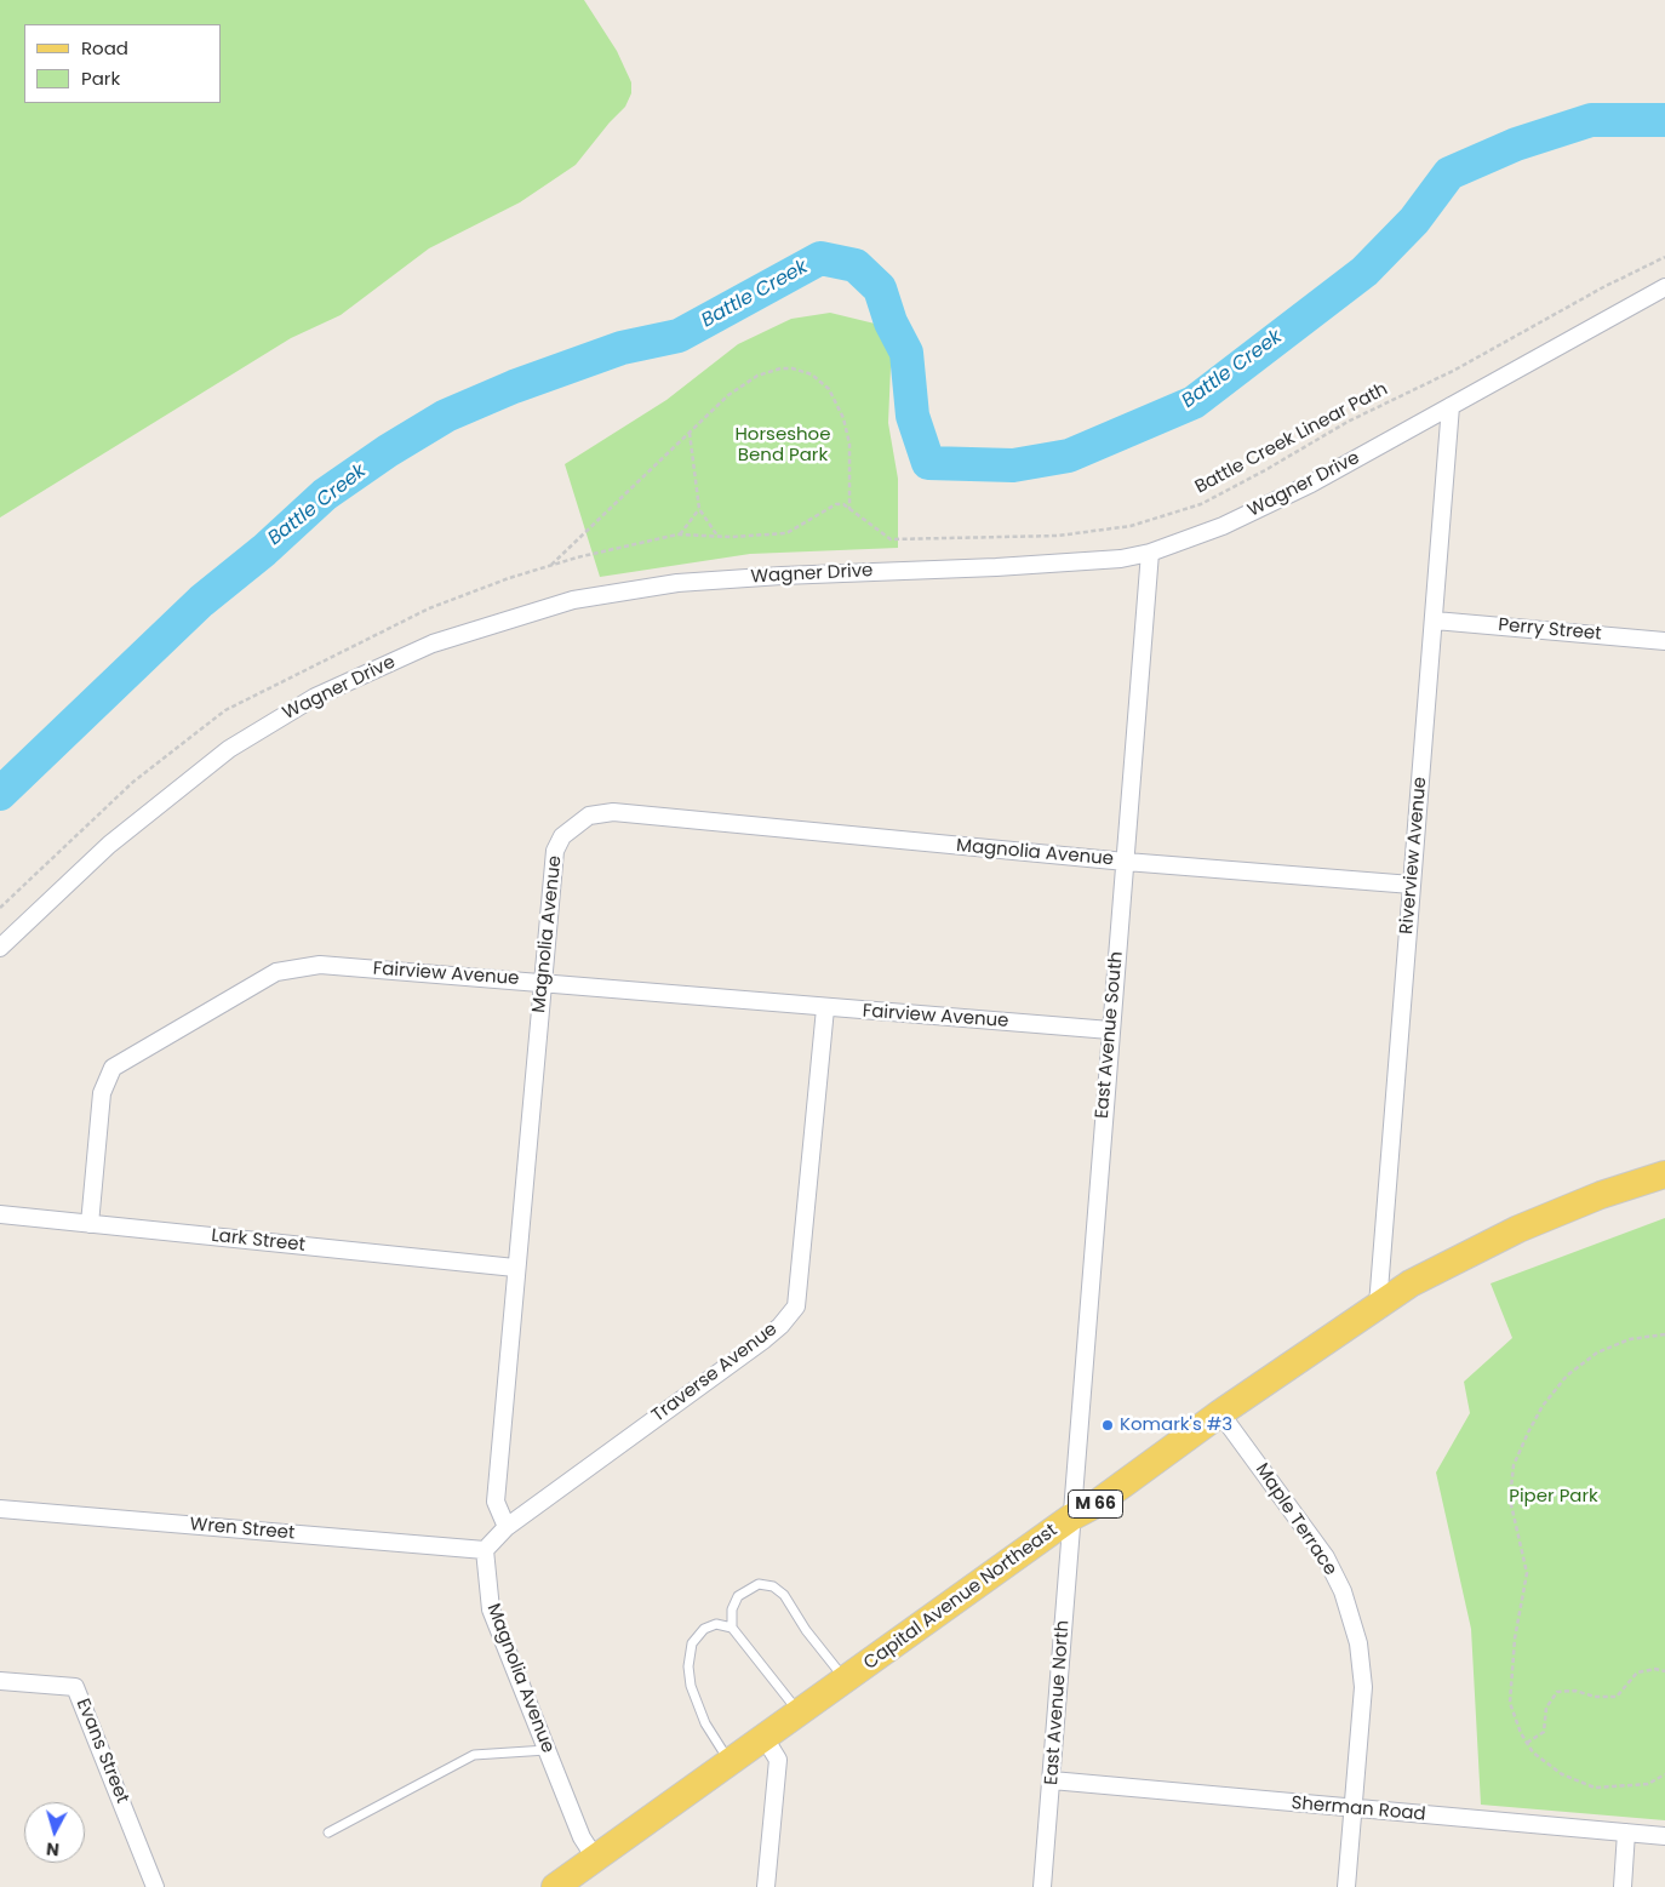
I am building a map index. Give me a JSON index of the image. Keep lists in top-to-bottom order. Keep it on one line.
{"streets":{"main road":["M 66","Capital Avenue Northeast"],"street":["Wagner Drive","Perry Street","Magnolia Avenue","Riverview Avenue","Fairview Avenue","East Avenue South","Lark Street","Traverse Avenue","Maple Terrace","Wren Street","East Avenue North","Evans Street","Sherman Road"],"path":["Battle Creek Linear Path"]},"crossings":[["Wagner Drive","Riverview Avenue"],["Wagner Drive","East Avenue South"],["Perry Street","Riverview Avenue"],["Magnolia Avenue","Riverview Avenue"],["Magnolia Avenue","Fairview Avenue"],["Magnolia Avenue","East Avenue South"],["Magnolia Avenue","Lark Street"],["Magnolia Avenue","Traverse Avenue"],["Magnolia Avenue","Wren Street"],["Magnolia Avenue","Capital Avenue Northeast"],["Riverview Avenue","Capital Avenue Northeast"],["Fairview Avenue","East Avenue South"],["Fairview Avenue","Lark Street"],["Fairview Avenue","Traverse Avenue"],["East Avenue South","Capital Avenue Northeast"],["East Avenue South","East Avenue North"],["Maple Terrace","Capital Avenue Northeast"],["Maple Terrace","Sherman Road"],["Capital Avenue Northeast","East Avenue North"],["East Avenue North","Sherman Road"]],"water":["Battle Creek"],"parks":["Horseshoe Bend Park","Piper Park"],"places":["Komark's #3"],"legend":["Road","Park"],"north":"bottom"}
